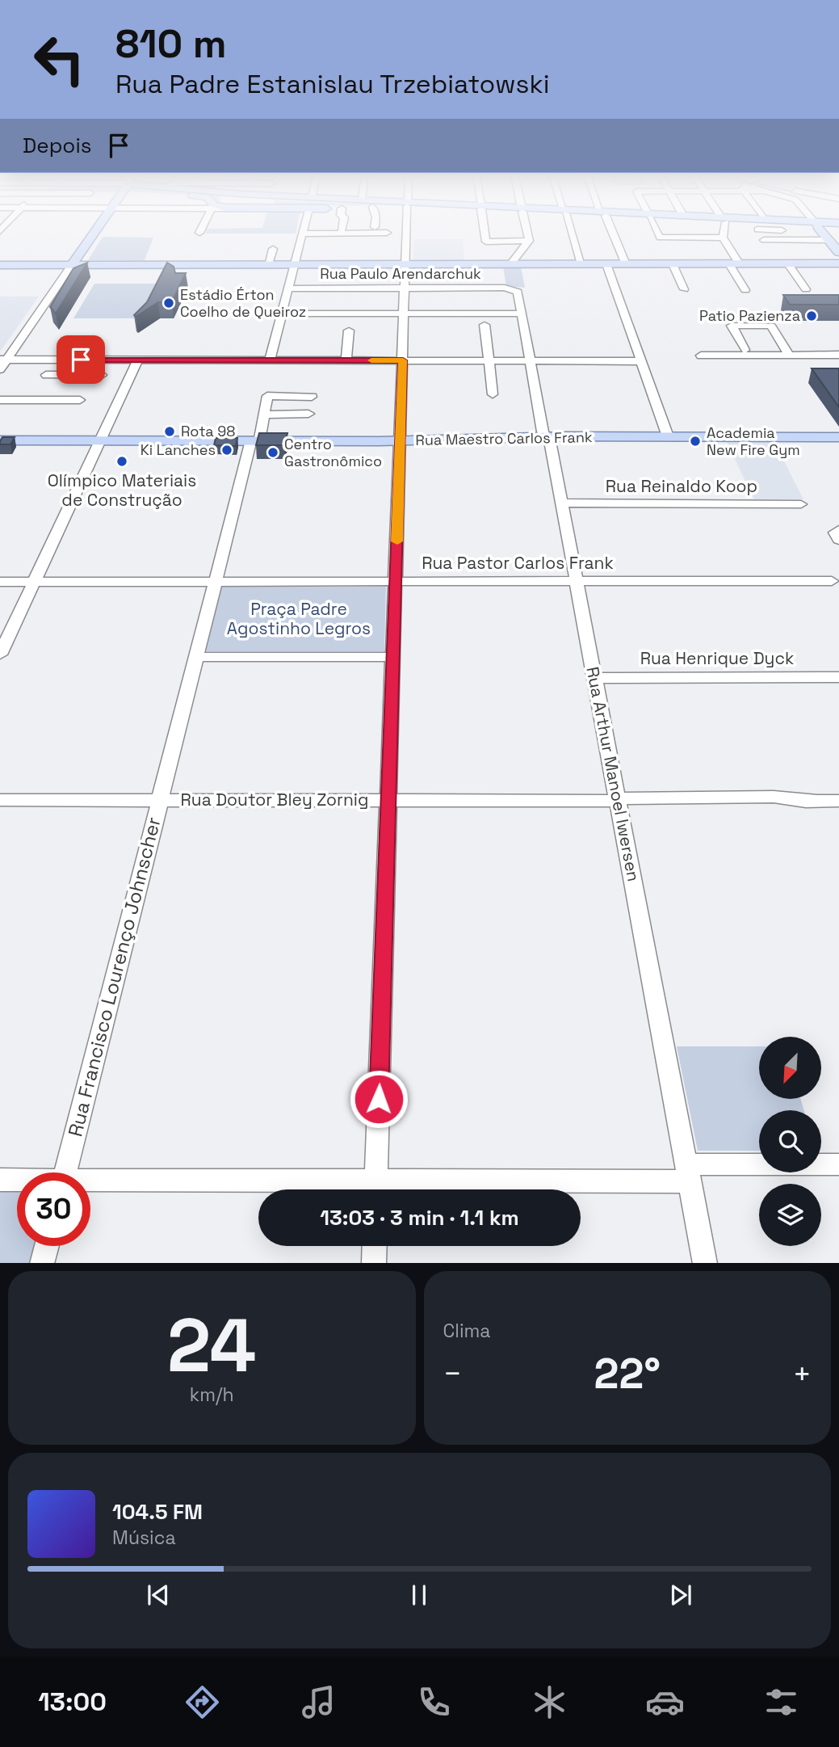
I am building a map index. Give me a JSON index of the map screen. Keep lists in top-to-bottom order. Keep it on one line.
{"streets":{"main road":["Rua Maestro Carlos Frank"],"street":["Rua Paulo Arendarchuk","Rua Reinaldo Koop","Rua Pastor Carlos Frank","Rua Henrique Dyck","Rua Arthur Manoel Iwersen","Rua Doutor Bley Zornig","Rua Francisco Lourenço Johnscher"]},"crossings":[["Rua Paulo Arendarchuk","Rua Arthur Manoel Iwersen"],["Rua Maestro Carlos Frank","Rua Arthur Manoel Iwersen"],["Rua Maestro Carlos Frank","Rua Francisco Lourenço Johnscher"],["Rua Reinaldo Koop","Rua Arthur Manoel Iwersen"],["Rua Pastor Carlos Frank","Rua Arthur Manoel Iwersen"],["Rua Pastor Carlos Frank","Rua Francisco Lourenço Johnscher"],["Rua Henrique Dyck","Rua Arthur Manoel Iwersen"],["Rua Arthur Manoel Iwersen","Rua Doutor Bley Zornig"],["Rua Doutor Bley Zornig","Rua Francisco Lourenço Johnscher"]],"parks":["Praça Padre Agostinho Legros"],"places":["Estádio Érton Coelho de Queiroz","Patio Pazienza","Rota 98","Academia New Fire Gym","Ki Lanches","Centro Gastronômico","Olímpico Materiais de Construção"],"north":"bottom left","page":{"turn":["810 m","Rua Padre Estanislau Trzebiatowski"],"then":"Depois","limit":"30","trip":"13:03 · 3 min · 1.1 km","tile":[["24","km/h"],"Clima"],"heat":["−","22°","+"],"song":["104.5 FM","Música"],"tabs":"13:00"}}
